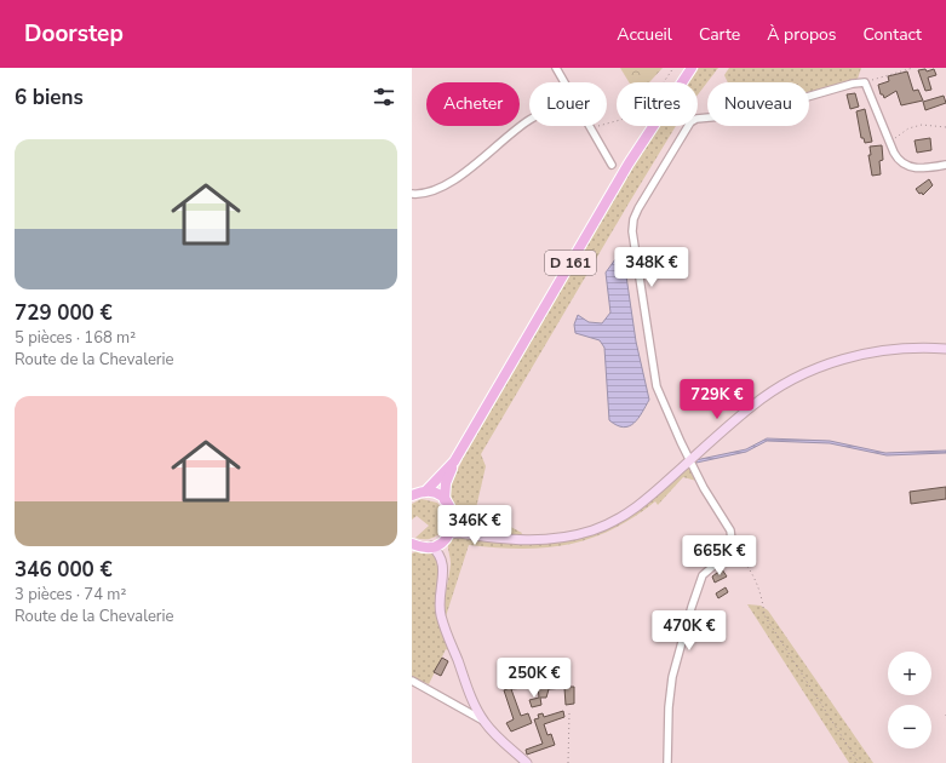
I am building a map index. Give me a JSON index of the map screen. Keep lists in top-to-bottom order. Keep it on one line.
{"streets":{"main road":["D 161"]},"page":{"header":"Doorstep","nav":["Accueil","Carte","À propos","Contact"],"heading":"6 biens","chip":["Acheter","Louer","Filtres","Nouveau"],"list":[{"name":"729 000 €","note":"5 pièces · 168 m² · Route de la Chevalerie"},{"name":"346 000 €","note":"3 pièces · 74 m² · Route de la Chevalerie"}],"price":["348K €","729K €","346K €","665K €","470K €","250K €"],"map_buttons":["+","−"]}}
